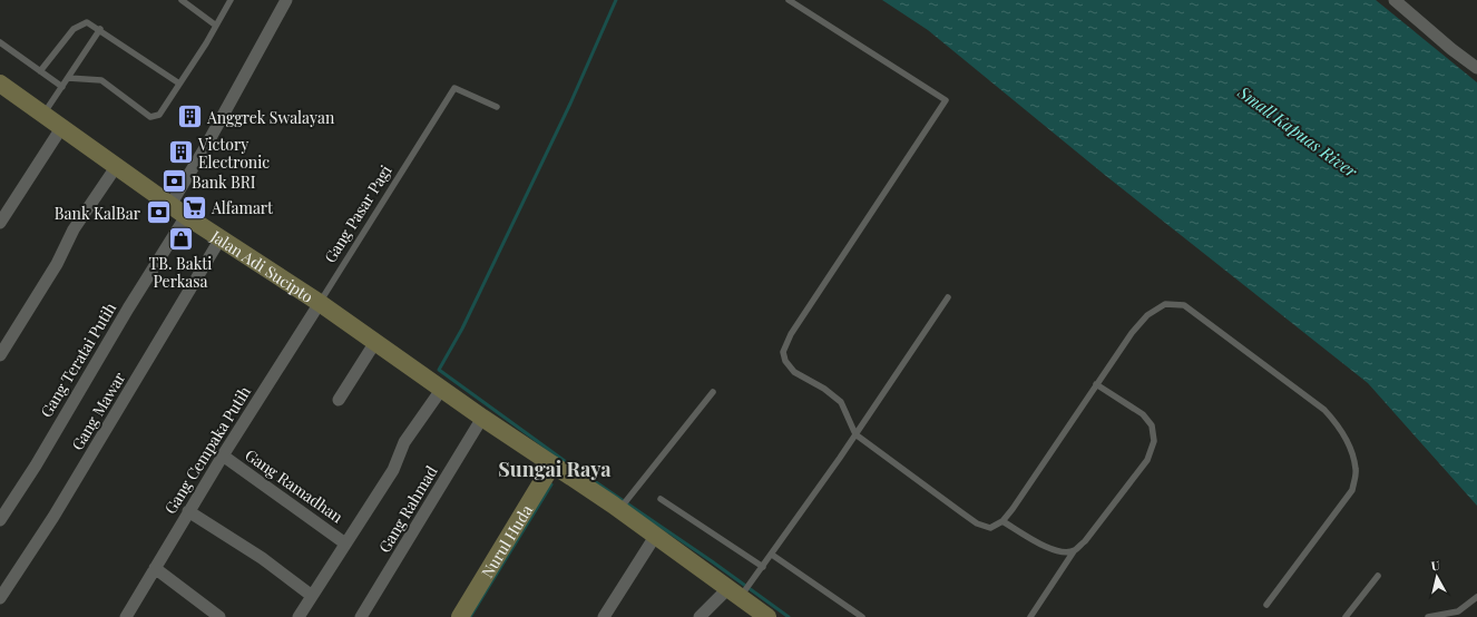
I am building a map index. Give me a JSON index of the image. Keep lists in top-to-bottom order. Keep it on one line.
{"streets":{"main road":["Jalan Adi Sucipto","Nurul Huda"],"street":["Gang Teratai Putih","Gang Mawar","Gang Cempaka Putih","Gang Ramadhan","Gang Rahmad"],"lane":["Gang Pasar Pagi"]},"crossings":[["Gang Pasar Pagi","Jalan Adi Sucipto"],["Gang Pasar Pagi","Gang Cempaka Putih"],["Jalan Adi Sucipto","Gang Teratai Putih"],["Jalan Adi Sucipto","Gang Mawar"],["Jalan Adi Sucipto","Gang Cempaka Putih"],["Jalan Adi Sucipto","Gang Rahmad"],["Jalan Adi Sucipto","Nurul Huda"],["Gang Cempaka Putih","Gang Ramadhan"]],"districts":["Sungai Raya"],"water":["Small Kapuas River"],"places":{"building":["Anggrek Swalayan","Victory Electronic"],"bank":["Bank BRI","Bank KalBar"],"supermarket":["Alfamart"],"shop":["TB. Bakti Perkasa"]},"north":"top"}
